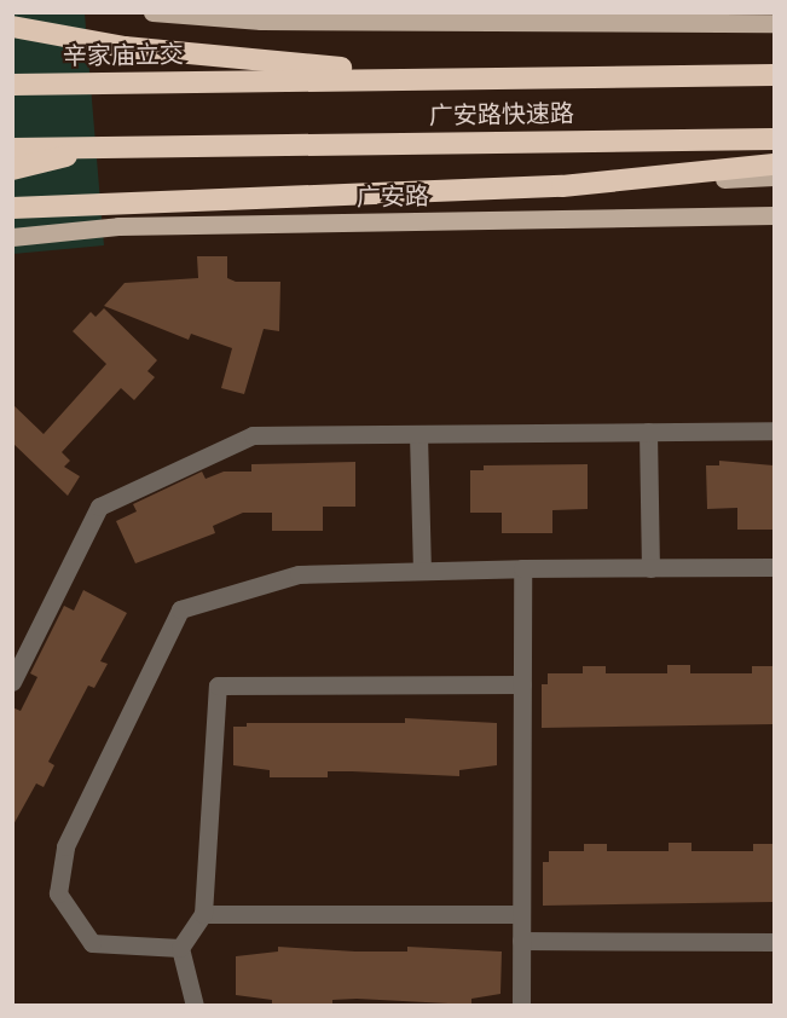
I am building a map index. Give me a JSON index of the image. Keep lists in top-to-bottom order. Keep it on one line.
{"streets":{"highway":["辛家庙立交","广安路快速路"],"main road":["广安路"]},"crossings":[["辛家庙立交","广安路快速路"]]}
